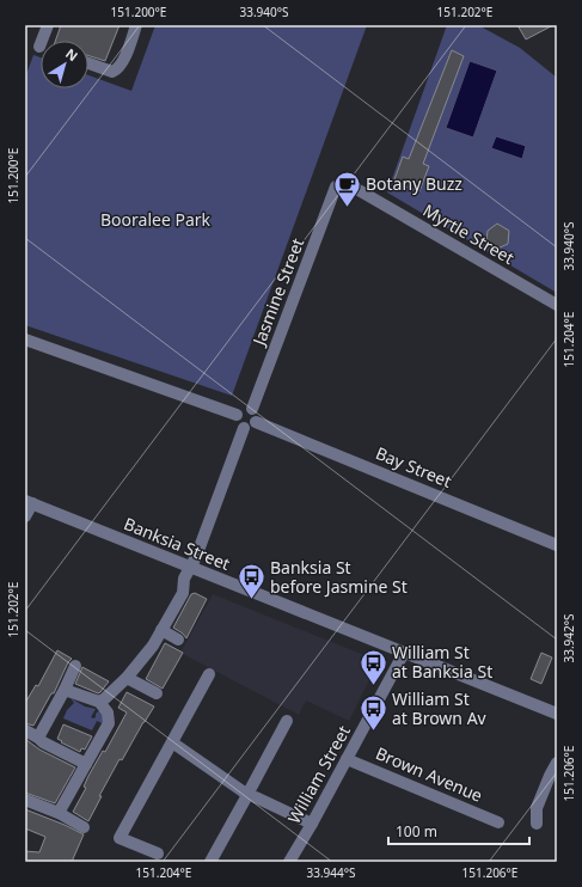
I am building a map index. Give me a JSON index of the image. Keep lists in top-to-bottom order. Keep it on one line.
{"streets":{"street":["Myrtle Street","Jasmine Street","Bay Street","Banksia Street","William Street","Brown Avenue"]},"crossings":[["Myrtle Street","Jasmine Street"],["Jasmine Street","Bay Street"],["Banksia Street","William Street"],["William Street","Brown Avenue"]],"parks":["Booralee Park"],"places":{"cafe":["Botany Buzz"],"bus stop":["Banksia St before Jasmine St","William St at Banksia St","William St at Brown Av"]},"scale_bar":"100 m","north":"top right","coordinates":["151.200°E","33.940°S","151.202°E","151.204°E","33.942°S","151.206°E","33.944°S"]}
